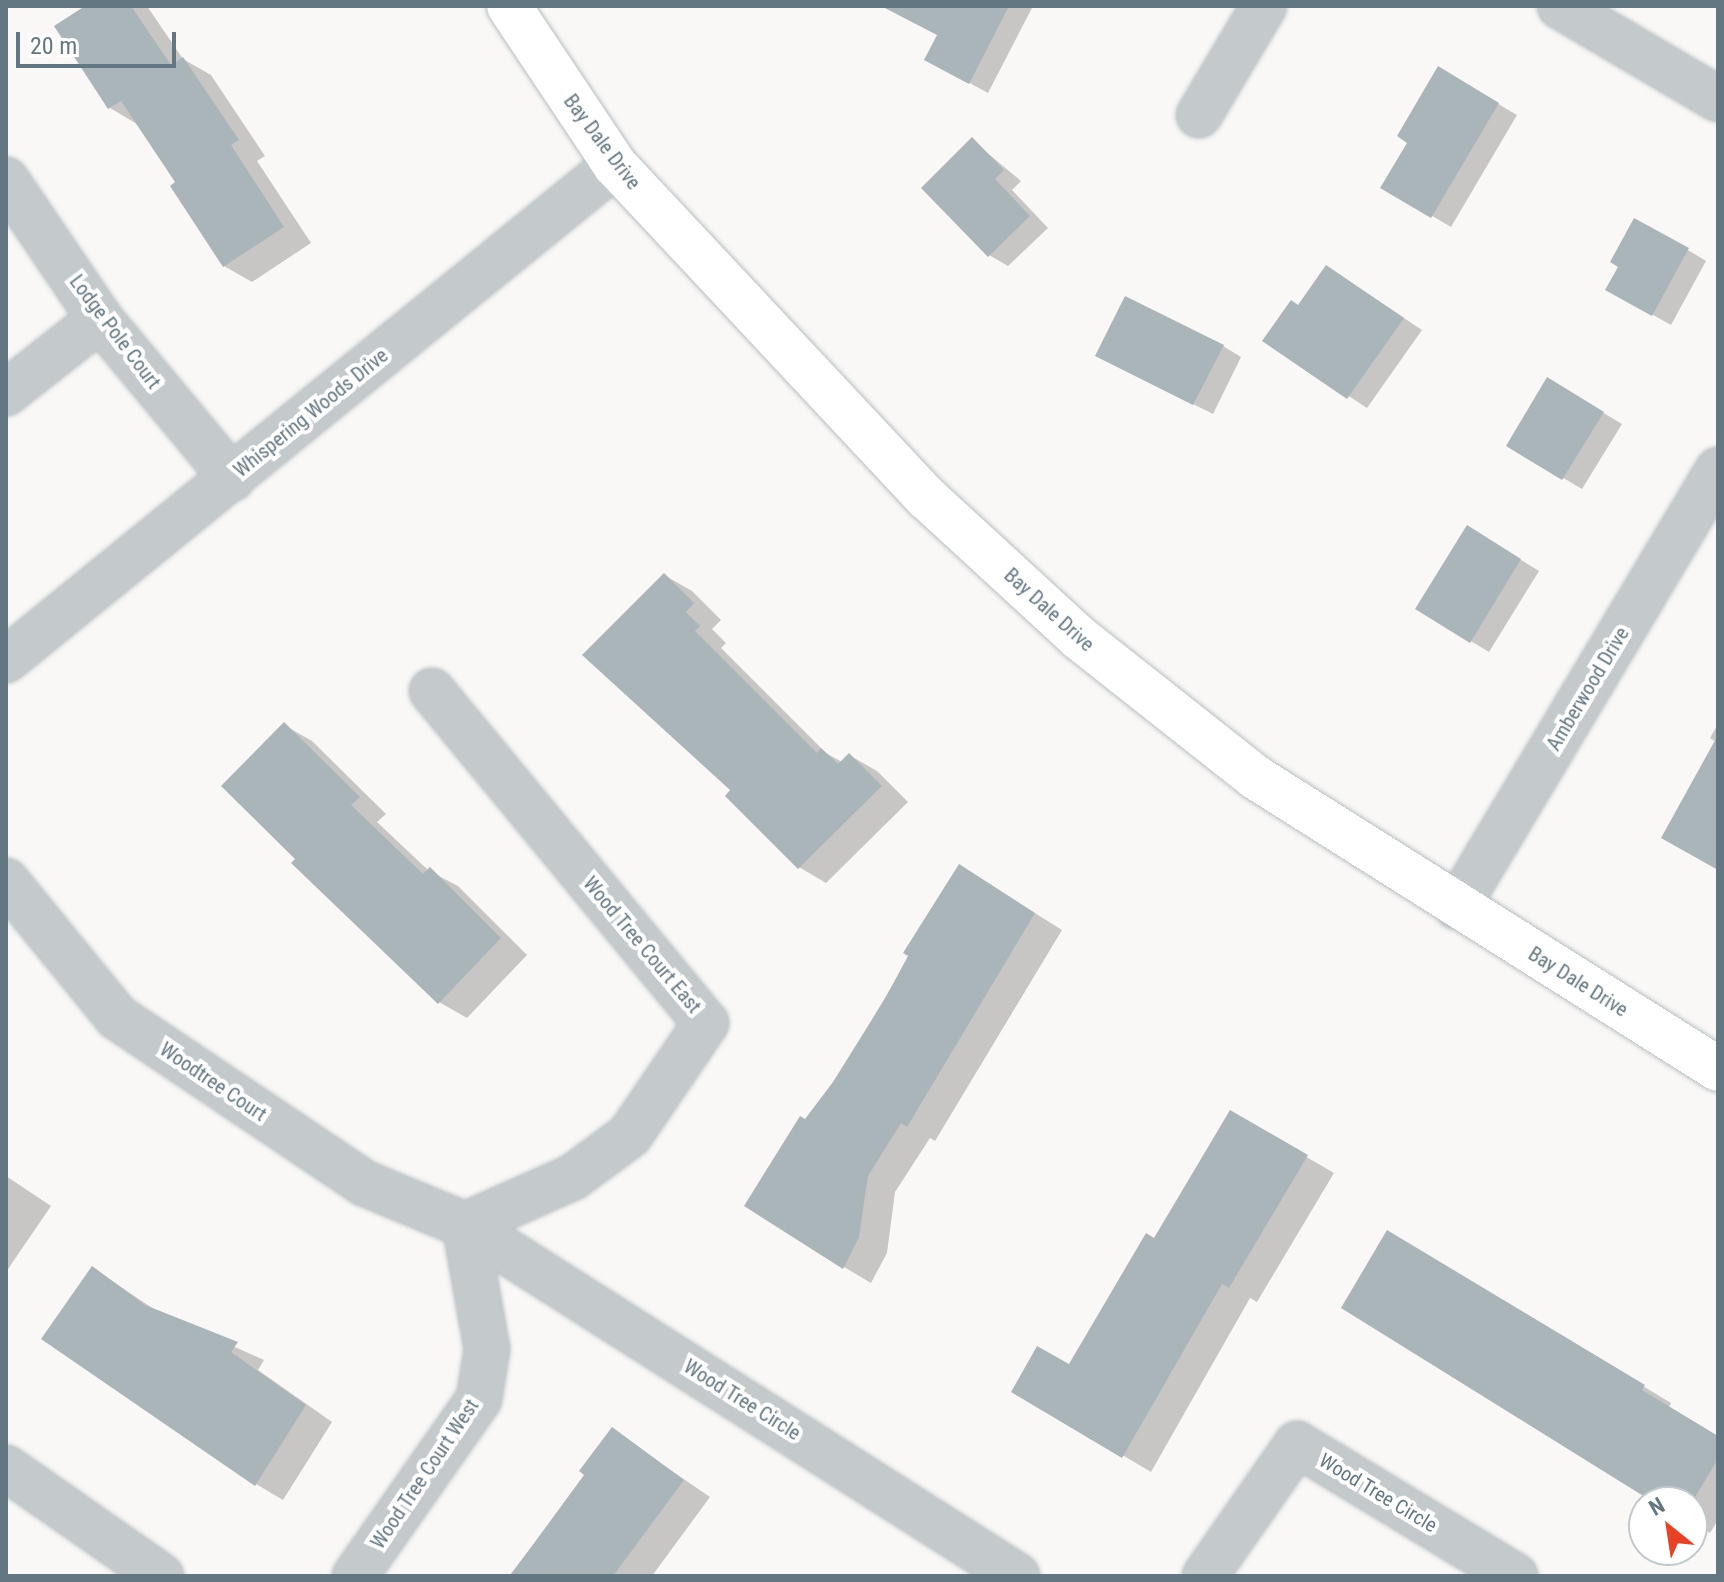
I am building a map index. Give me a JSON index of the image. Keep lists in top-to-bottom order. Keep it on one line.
{"streets":{"street":["Bay Dale Drive","Lodge Pole Court","Whispering Woods Drive","Amberwood Drive","Wood Tree Court East","Woodtree Court","Wood Tree Circle","Wood Tree Court West"]},"crossings":[["Bay Dale Drive","Whispering Woods Drive"],["Bay Dale Drive","Amberwood Drive"],["Lodge Pole Court","Whispering Woods Drive"],["Wood Tree Court East","Woodtree Court"],["Wood Tree Court East","Wood Tree Circle"],["Wood Tree Court East","Wood Tree Court West"],["Woodtree Court","Wood Tree Circle"],["Woodtree Court","Wood Tree Court West"],["Wood Tree Circle","Wood Tree Court West"]],"scale_bar":"20 m","north":"top left"}
